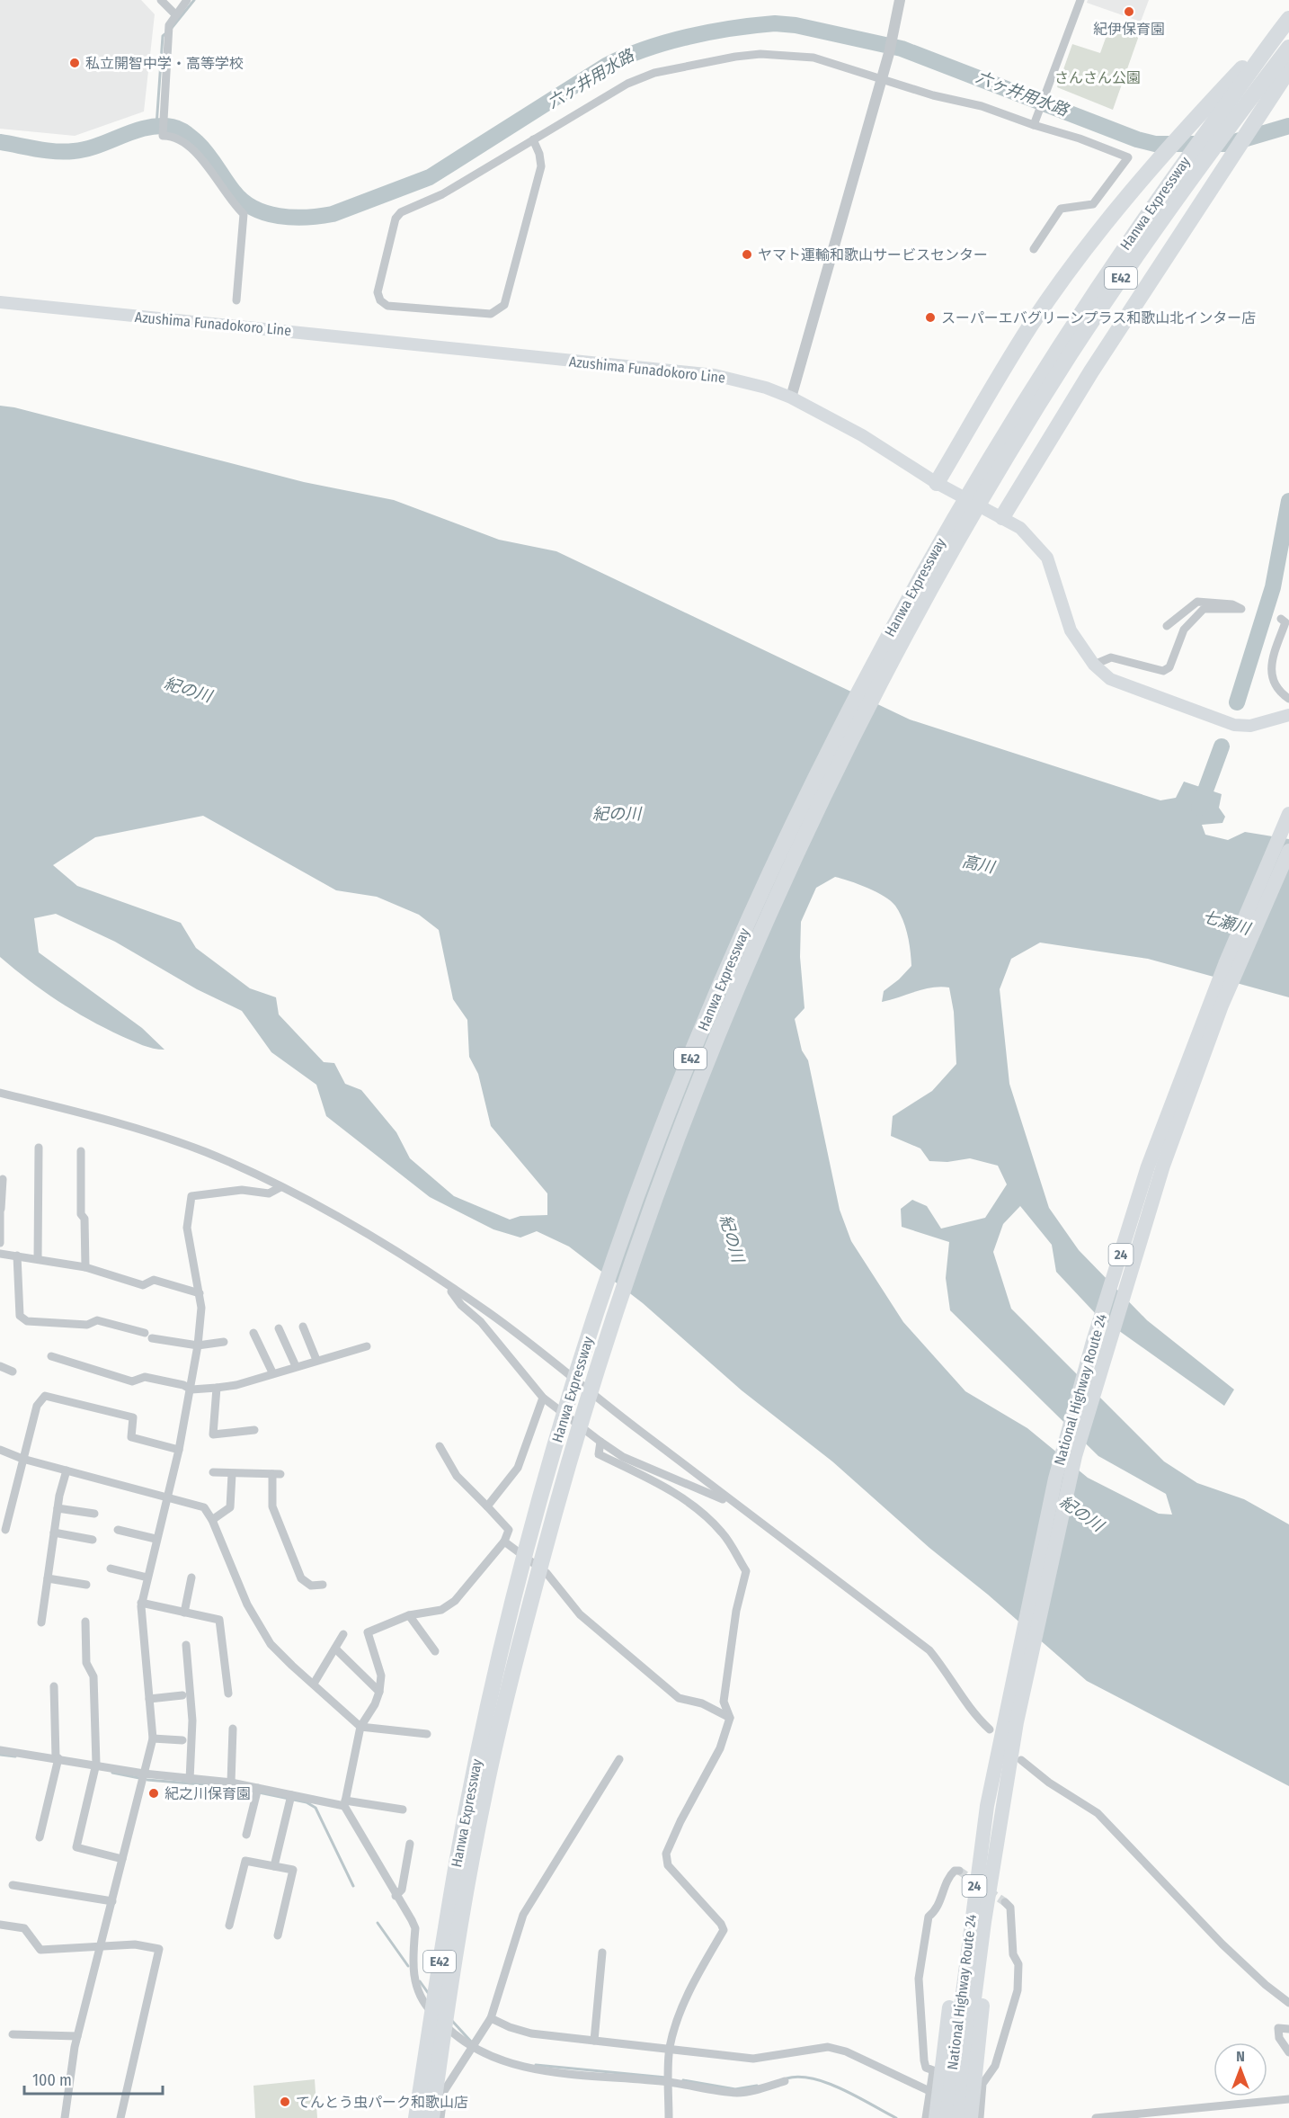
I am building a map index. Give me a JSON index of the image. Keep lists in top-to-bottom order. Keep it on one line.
{"streets":{"highway":["Hanwa Expressway","E42","24","National Highway Route 24"],"main road":["Azushima Funadokoro Line"]},"water":["六ヶ井用水路","紀の川","高川","七瀬川"],"parks":["さんさん公園"],"places":["紀伊保育園","私立開智中学・高等学校","ヤマト運輸和歌山サービスセンター","スーパーエバグリーンプラス和歌山北インター店","紀之川保育園","てんとう虫パーク和歌山店"],"scale_bar":"100 m","north":"top"}
